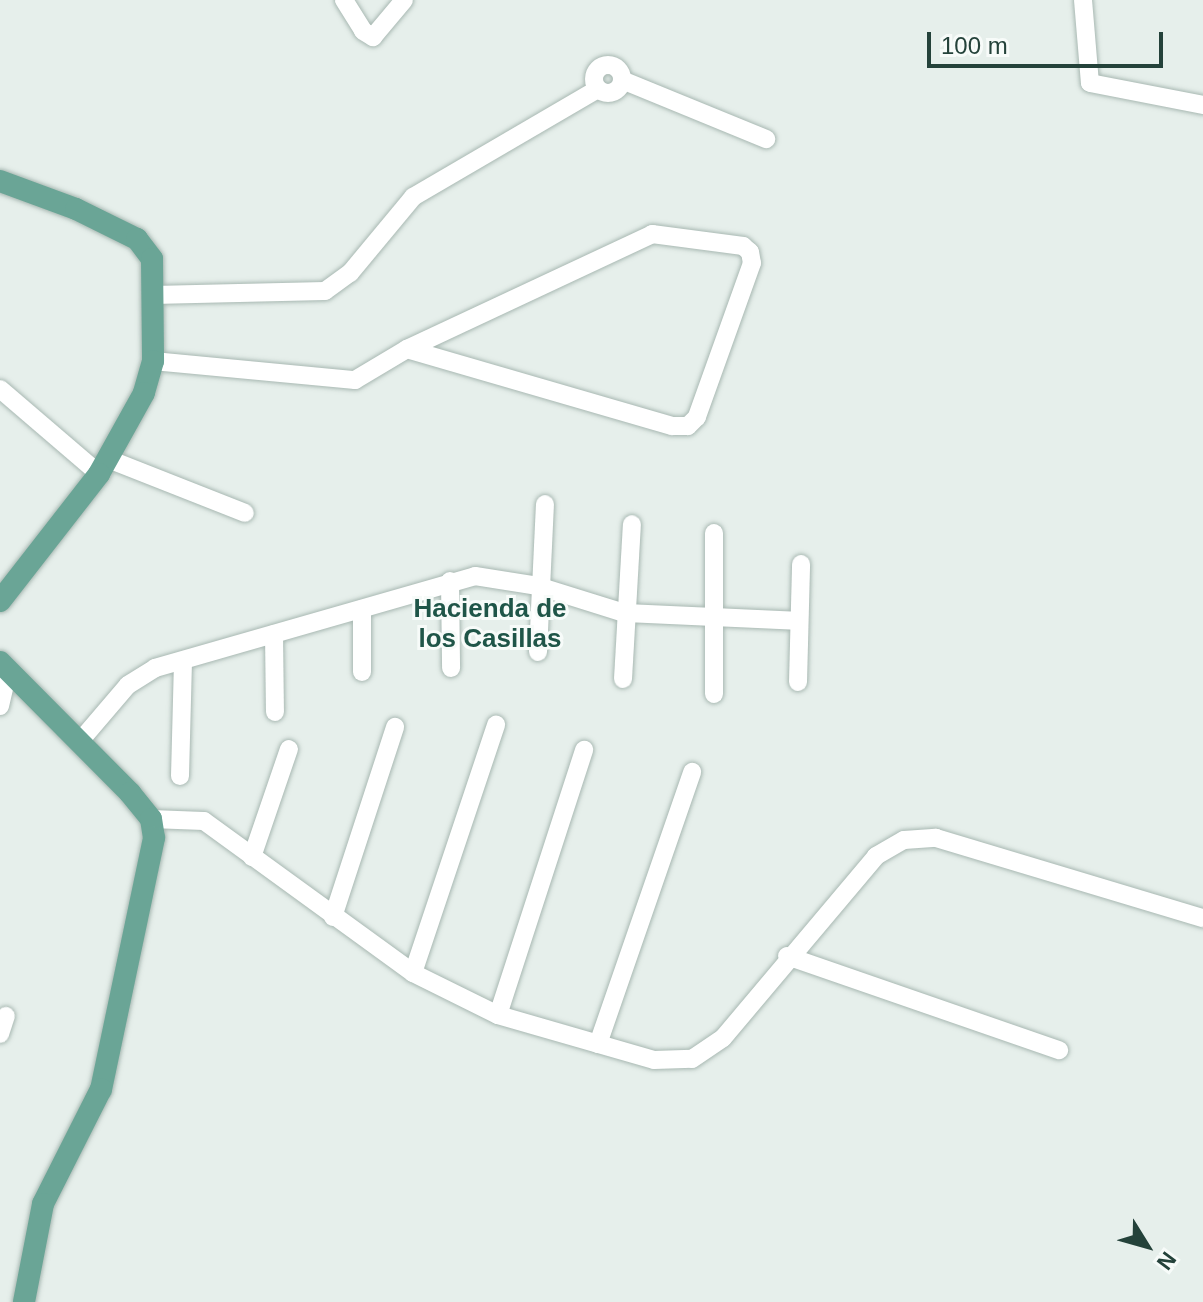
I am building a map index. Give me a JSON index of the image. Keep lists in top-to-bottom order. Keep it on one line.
{"districts":["Hacienda de los Casillas"],"scale_bar":"100 m","north":"bottom right"}
